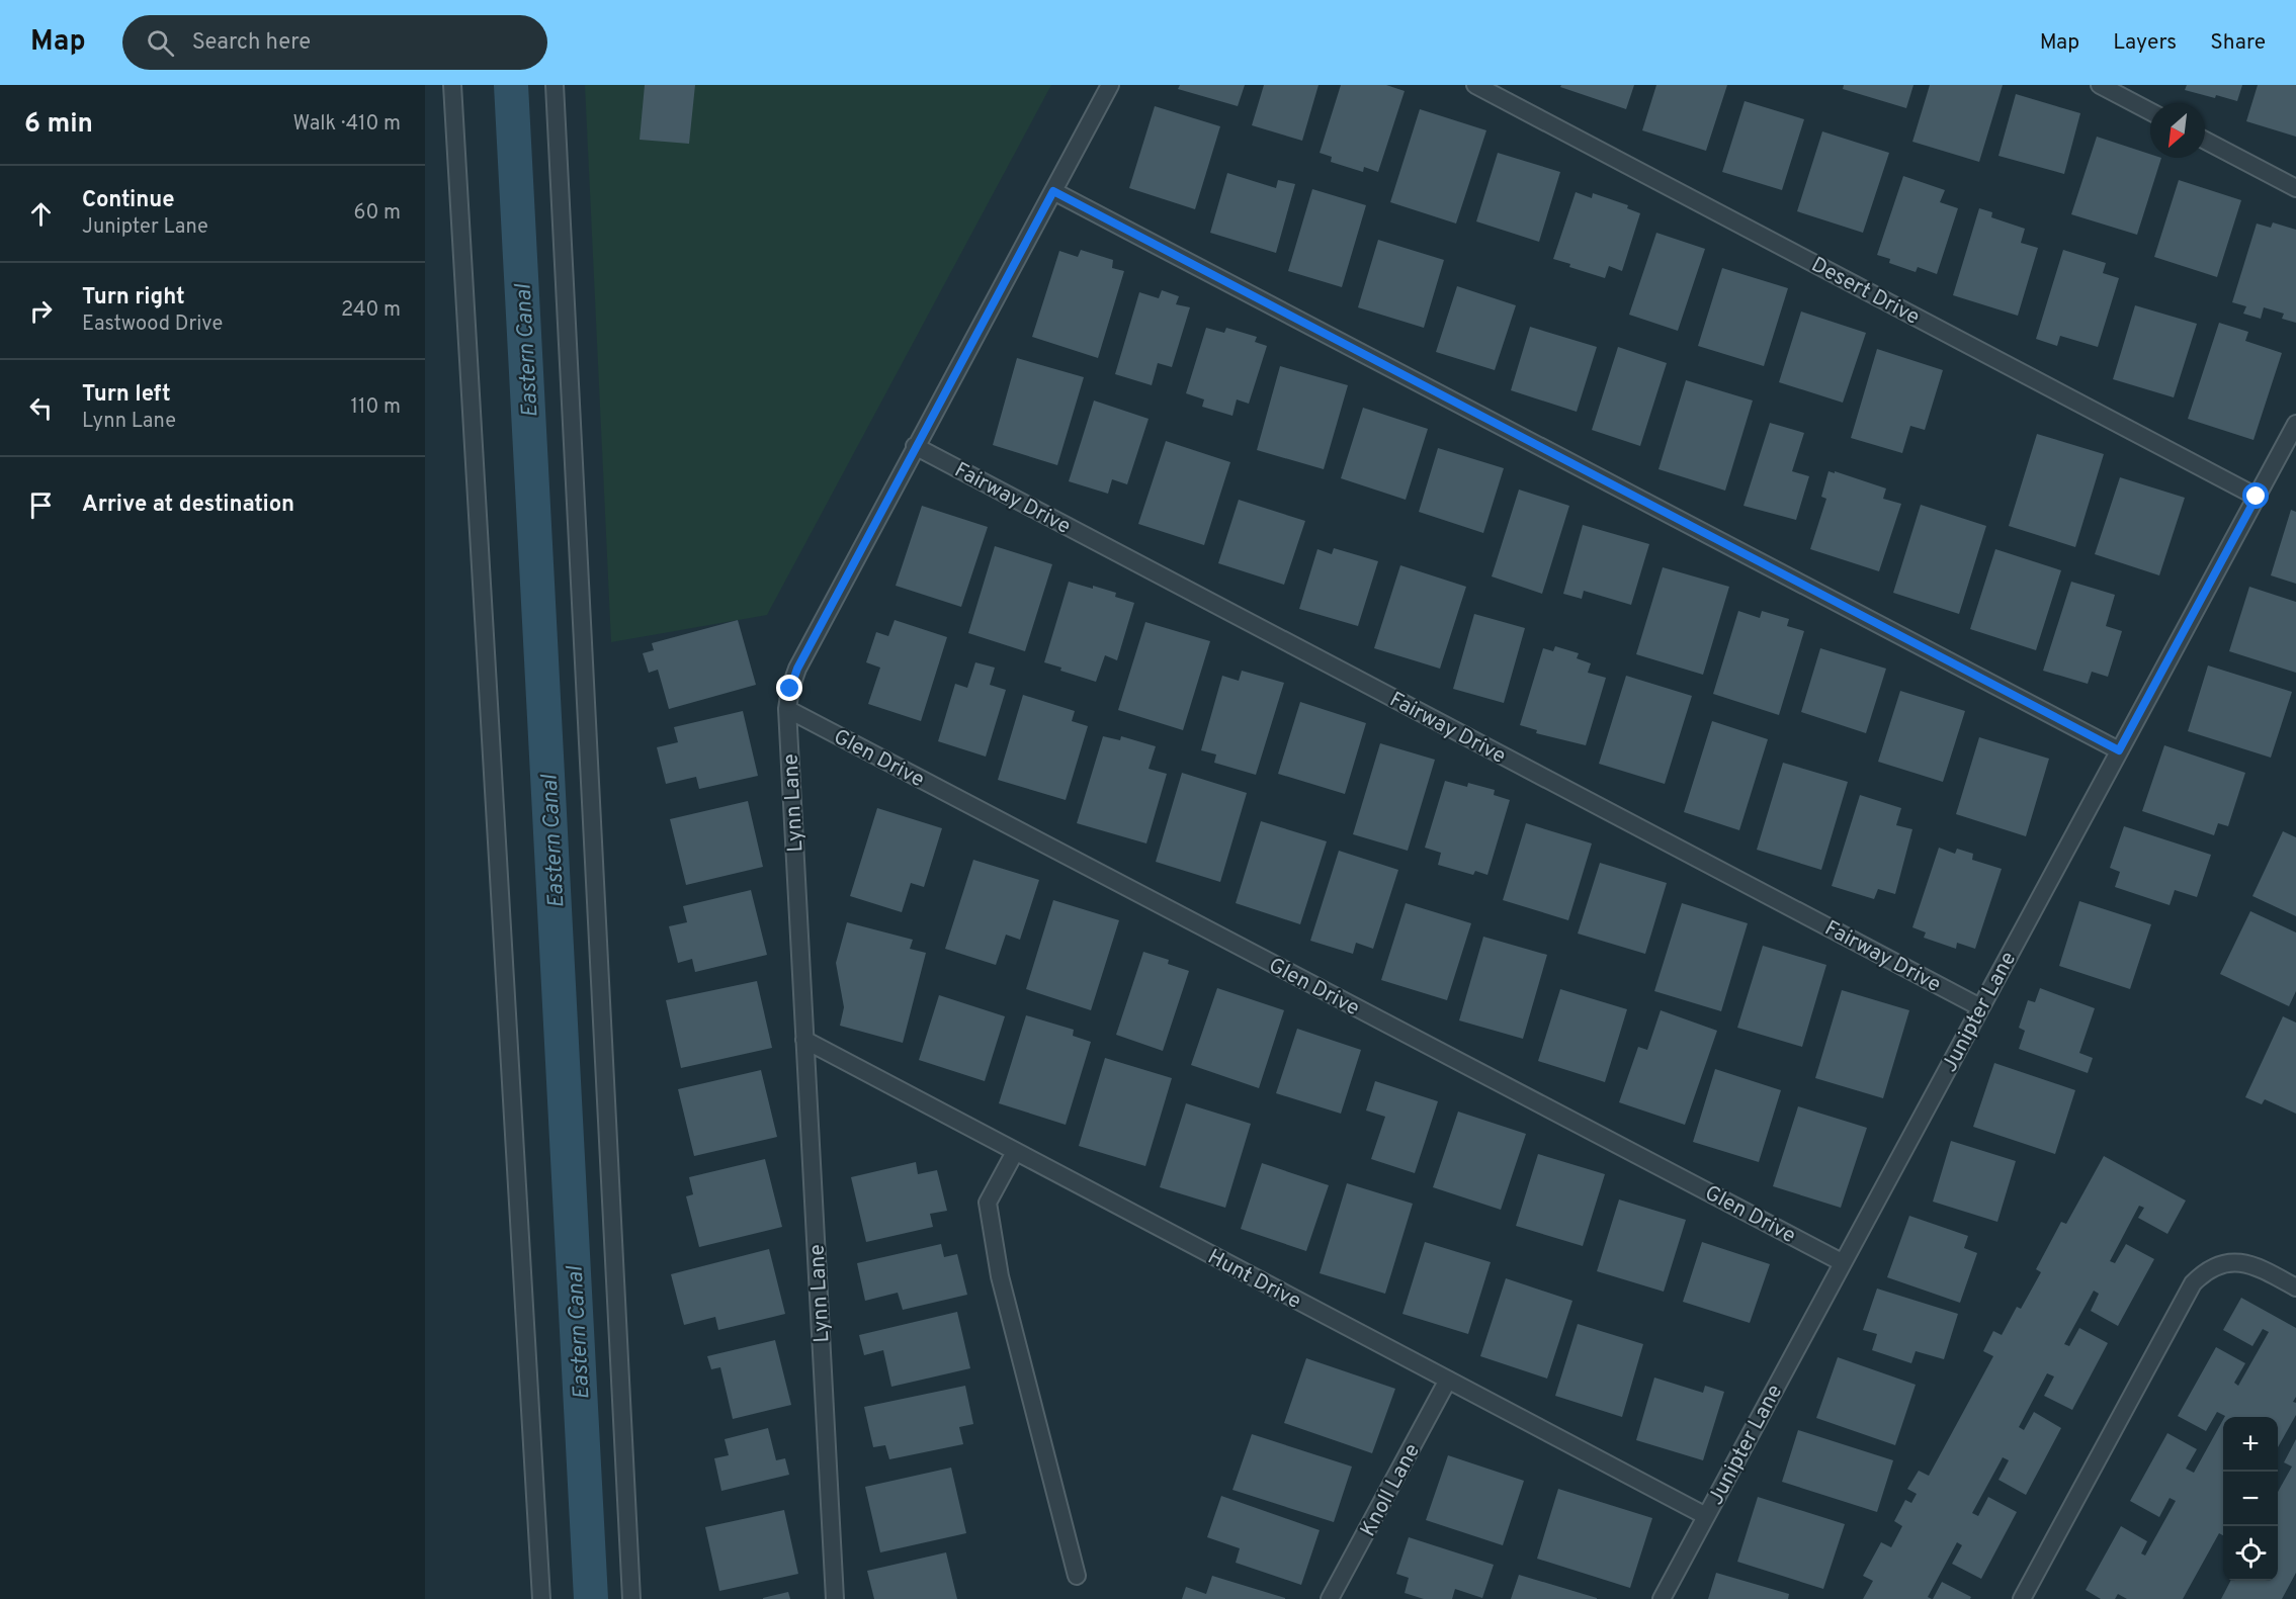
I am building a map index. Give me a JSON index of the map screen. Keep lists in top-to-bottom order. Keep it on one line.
{"streets":{"lane":["Desert Drive","Fairway Drive","Glen Drive","Lynn Lane","Junipter Lane","Hunt Drive","Knoll Lane"]},"crossings":[["Desert Drive","Junipter Lane"],["Fairway Drive","Lynn Lane"],["Fairway Drive","Junipter Lane"],["Glen Drive","Lynn Lane"],["Glen Drive","Junipter Lane"],["Lynn Lane","Hunt Drive"],["Junipter Lane","Hunt Drive"],["Hunt Drive","Knoll Lane"]],"water":["Eastern Canal"],"north":"bottom left","page":{"header":"Map","search":"Search here","nav":["Map","Layers","Share"],"heading":["6 min","Walk · 410 m"],"list":[["Continue","Junipter Lane","60 m"],["Turn right","Eastwood Drive","240 m"],["Turn left","Lynn Lane","110 m"],"Arrive at destination"],"map_buttons":["+","−"]}}
